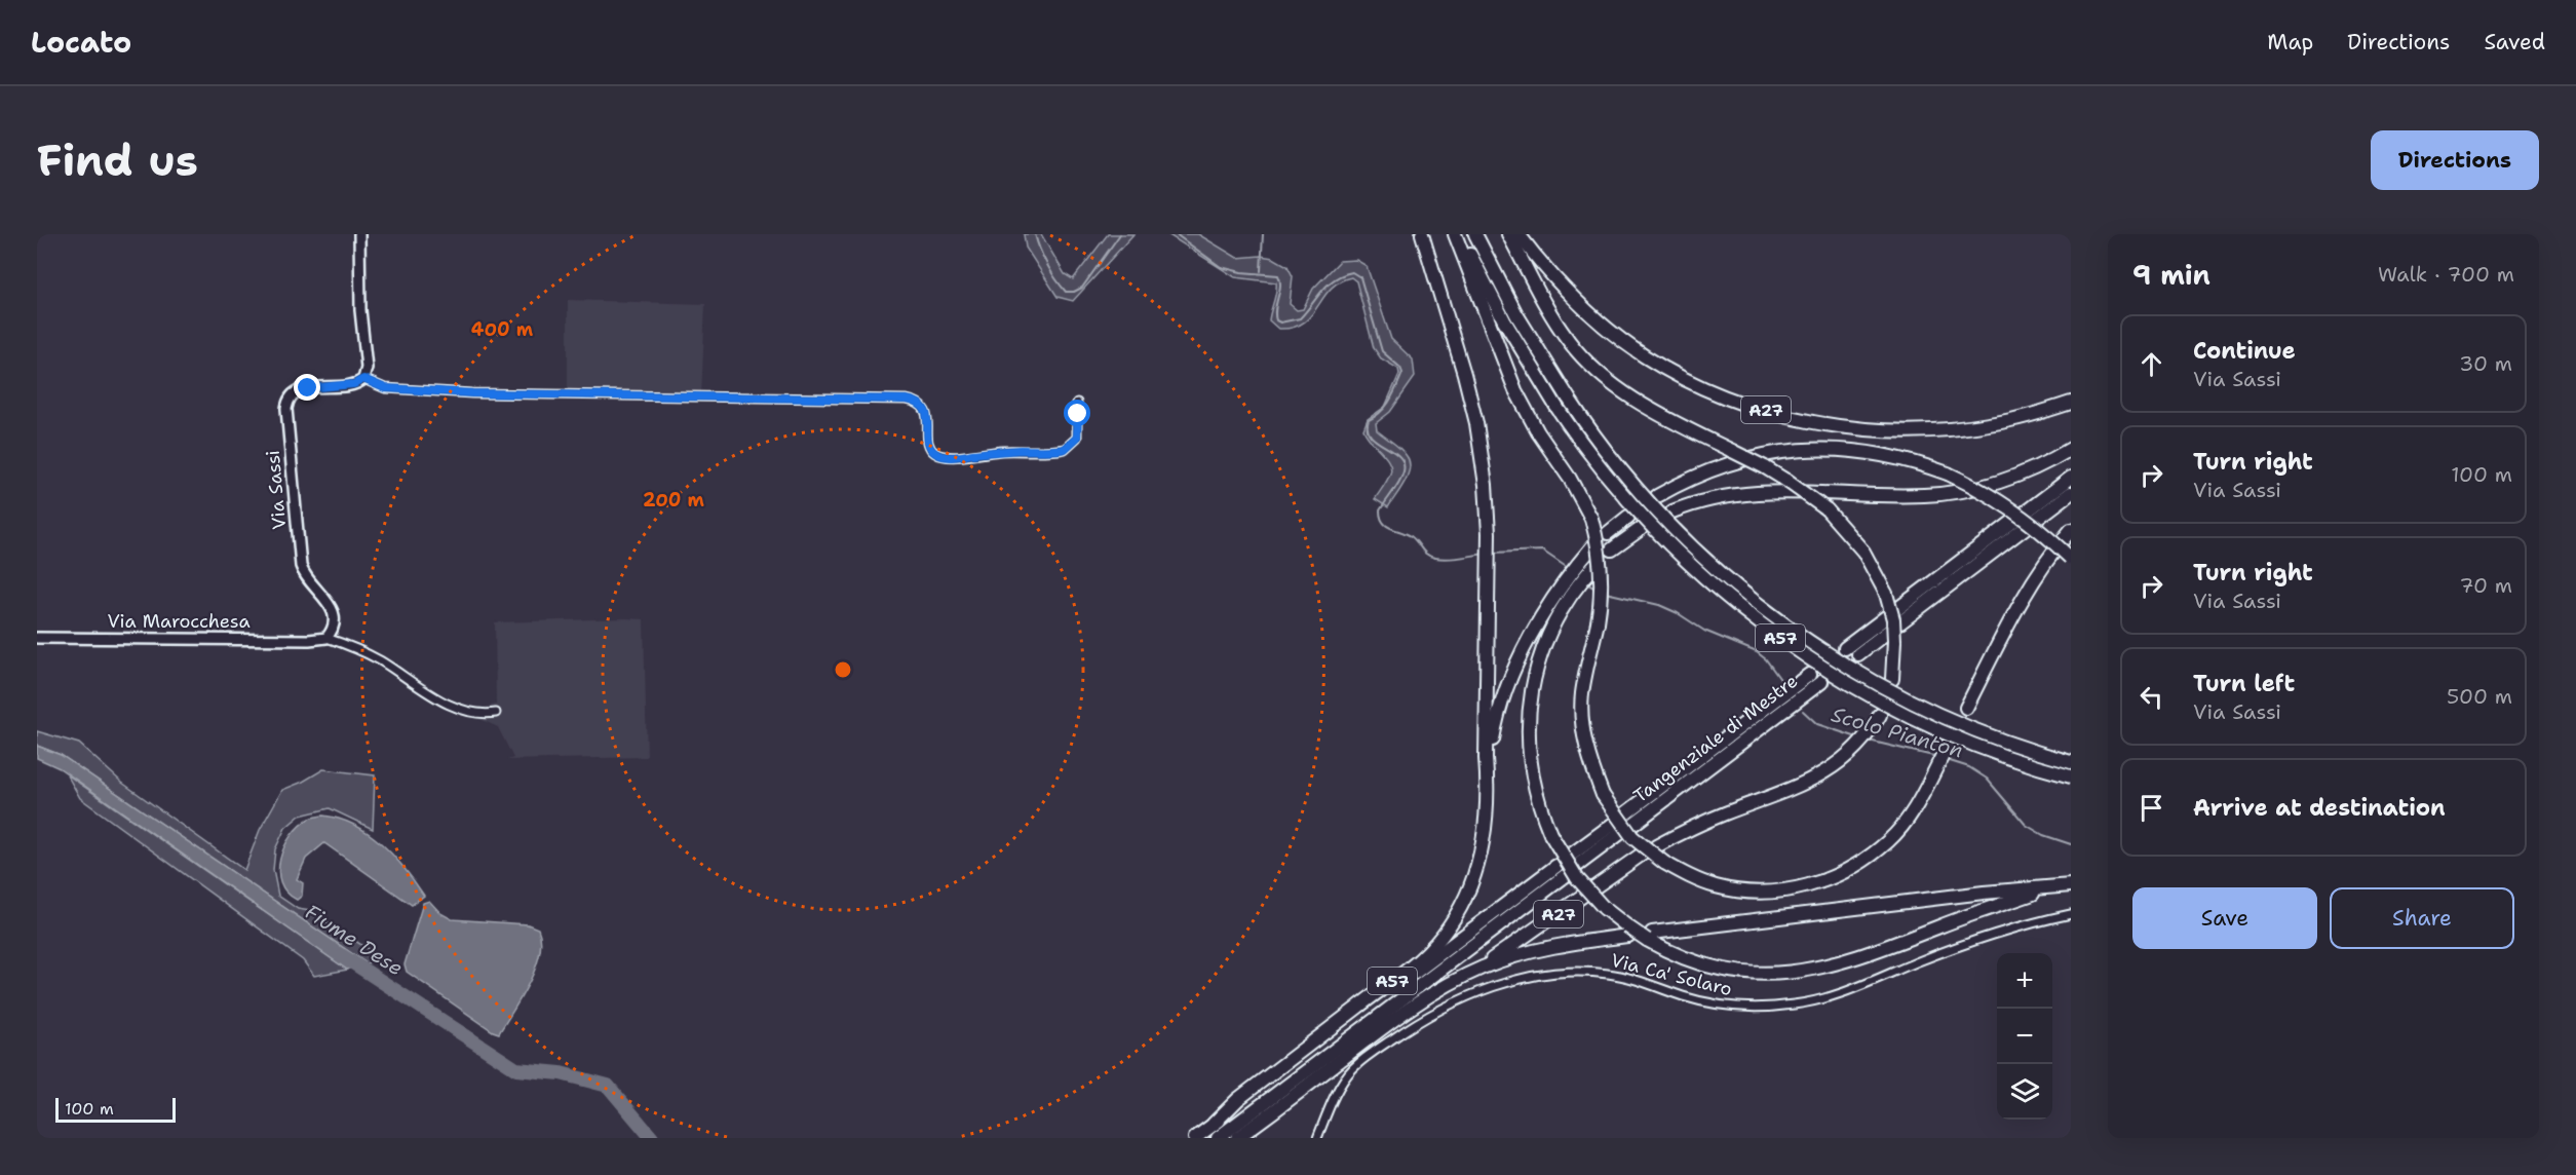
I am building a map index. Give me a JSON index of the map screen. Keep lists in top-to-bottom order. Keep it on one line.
{"streets":{"highway":["A27","A57","Tangenziale di Mestre"],"street":["Via Sassi","Via Marocchesa","Via Ca' Solaro"]},"crossings":[["Via Sassi","Via Marocchesa"]],"water":["Scolo Pianton","Fiume Dese"],"scale_bar":"100 m","page":{"header":"Locato","nav":["Map","Directions","Saved"],"buttons":["Directions",["Save","Share"]],"title":"Find us","heading":["9 min","Walk · 700 m"],"list":[["Continue","Via Sassi","30 m"],["Turn right","Via Sassi","100 m"],["Turn right","Via Sassi","70 m"],["Turn left","Via Sassi","500 m"],"Arrive at destination"],"map_buttons":["+","−"],"scale":"100 m"},"rings":["400 m","200 m"]}
